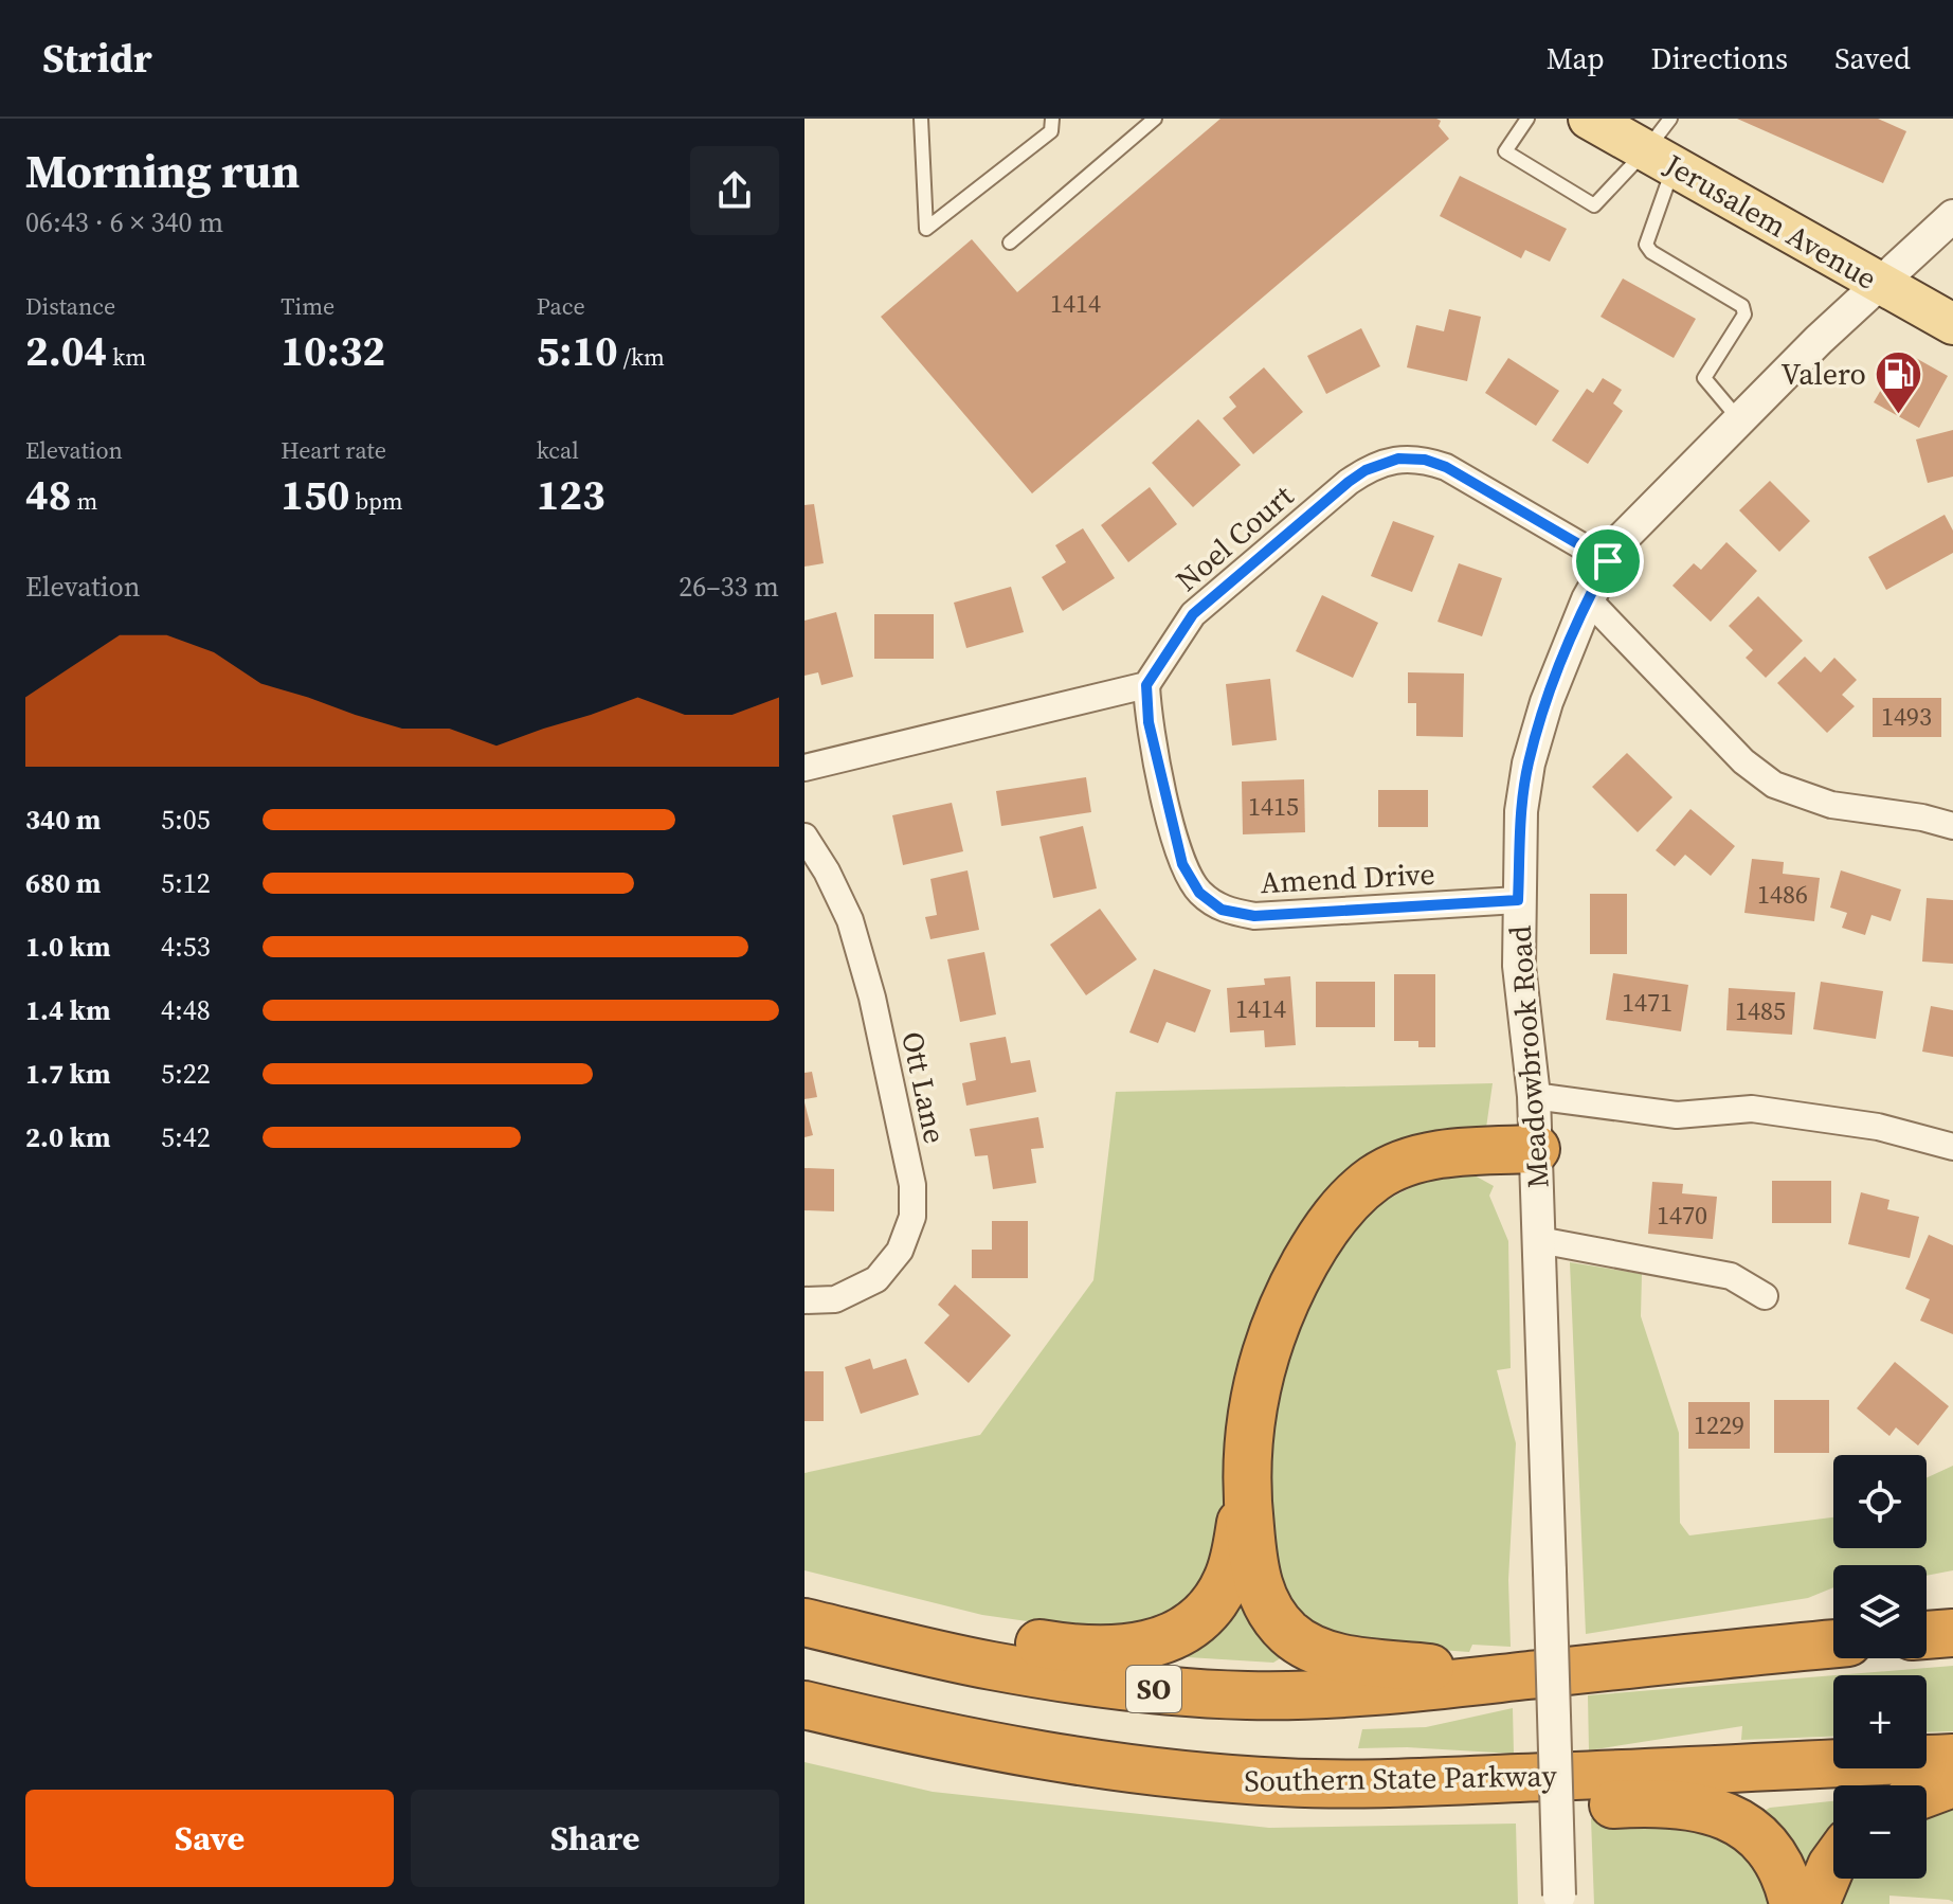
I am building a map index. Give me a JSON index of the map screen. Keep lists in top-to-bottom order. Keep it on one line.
{"streets":{"highway":["SO","Southern State Parkway"],"main road":["Jerusalem Avenue"],"street":["Noel Court","Amend Drive","Meadowbrook Road","Ott Lane"]},"crossings":[["Jerusalem Avenue","Meadowbrook Road"],["Noel Court","Amend Drive"],["Noel Court","Meadowbrook Road"],["Amend Drive","Meadowbrook Road"]],"places":{"fuel station":["Valero"]},"house_numbers":["1414","1493","1415","1486","1471","1414","1485","1470","1229"],"page":{"header":"Stridr","nav":["Map","Directions","Saved"],"heading":["Morning run","06:43 · 6 × 340 m"],"stats":[["Distance","2.04 km"],["Time","10:32"],["Pace","5:10 /km"],["Elevation","48 m"],["Heart rate","150 bpm"],["kcal","123"]],"chart":["Elevation","26–33 m"],"list":[{"name":"340 m","note":"5:05"},{"name":"680 m","note":"5:12"},{"name":"1.0 km","note":"4:53"},{"name":"1.4 km","note":"4:48"},{"name":"1.7 km","note":"5:22"},{"name":"2.0 km","note":"5:42"}],"map_buttons":["+","−"],"buttons":["Save","Share"]}}
